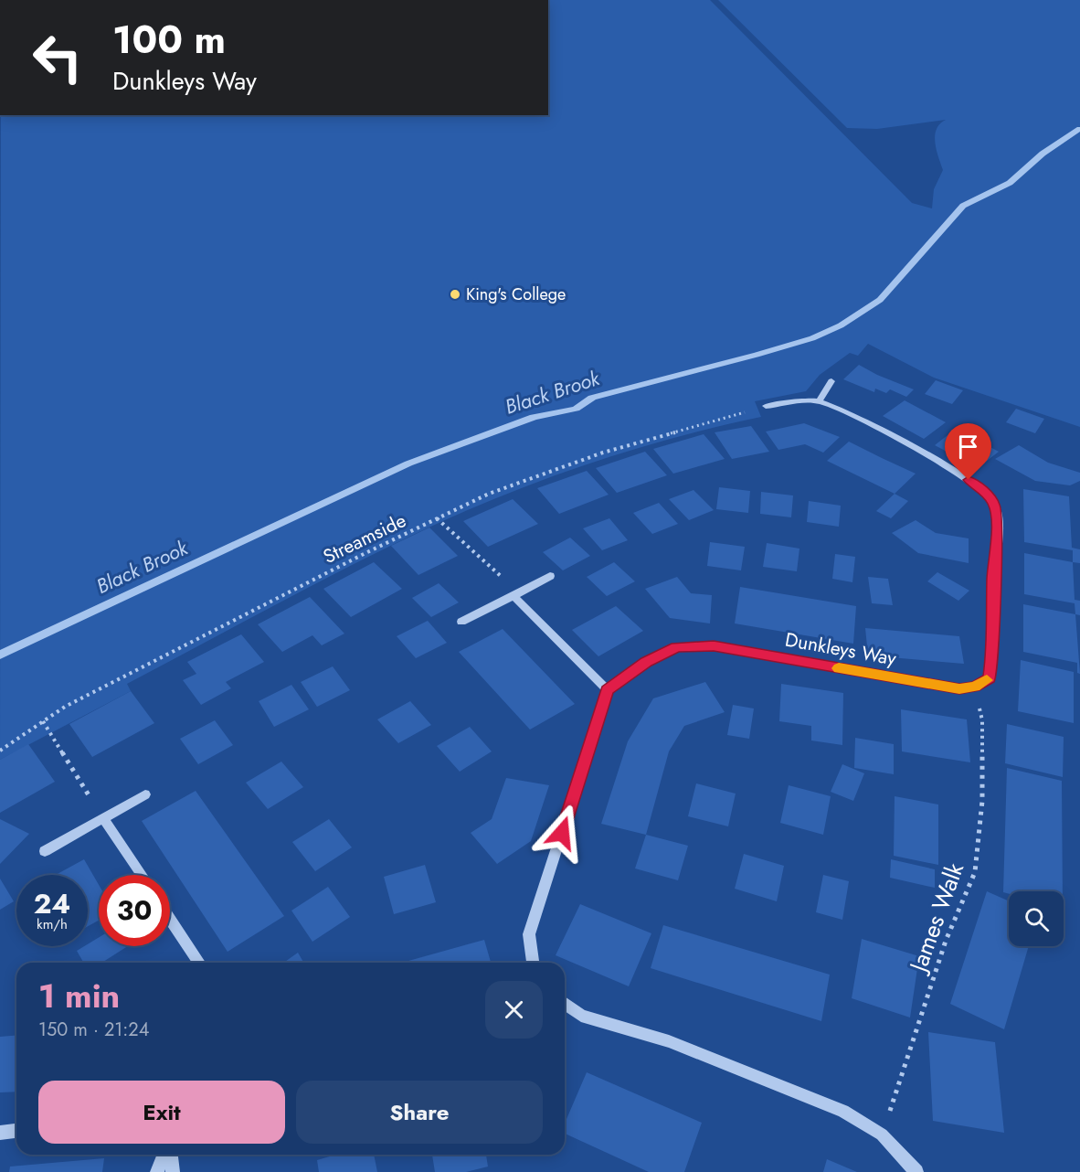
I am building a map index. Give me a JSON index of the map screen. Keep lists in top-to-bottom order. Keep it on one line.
{"streets":{"street":["Dunkleys Way"],"path":["Streamside","James Walk"]},"crossings":[["Streamside","Dunkleys Way"]],"water":["Black Brook"],"places":["King's College"],"page":{"turn":["100 m","Dunkleys Way"],"speed":"24 km/h","limit":"30","heading":["1 min","150 m · 21:24"],"buttons":["Exit","Share"]}}
